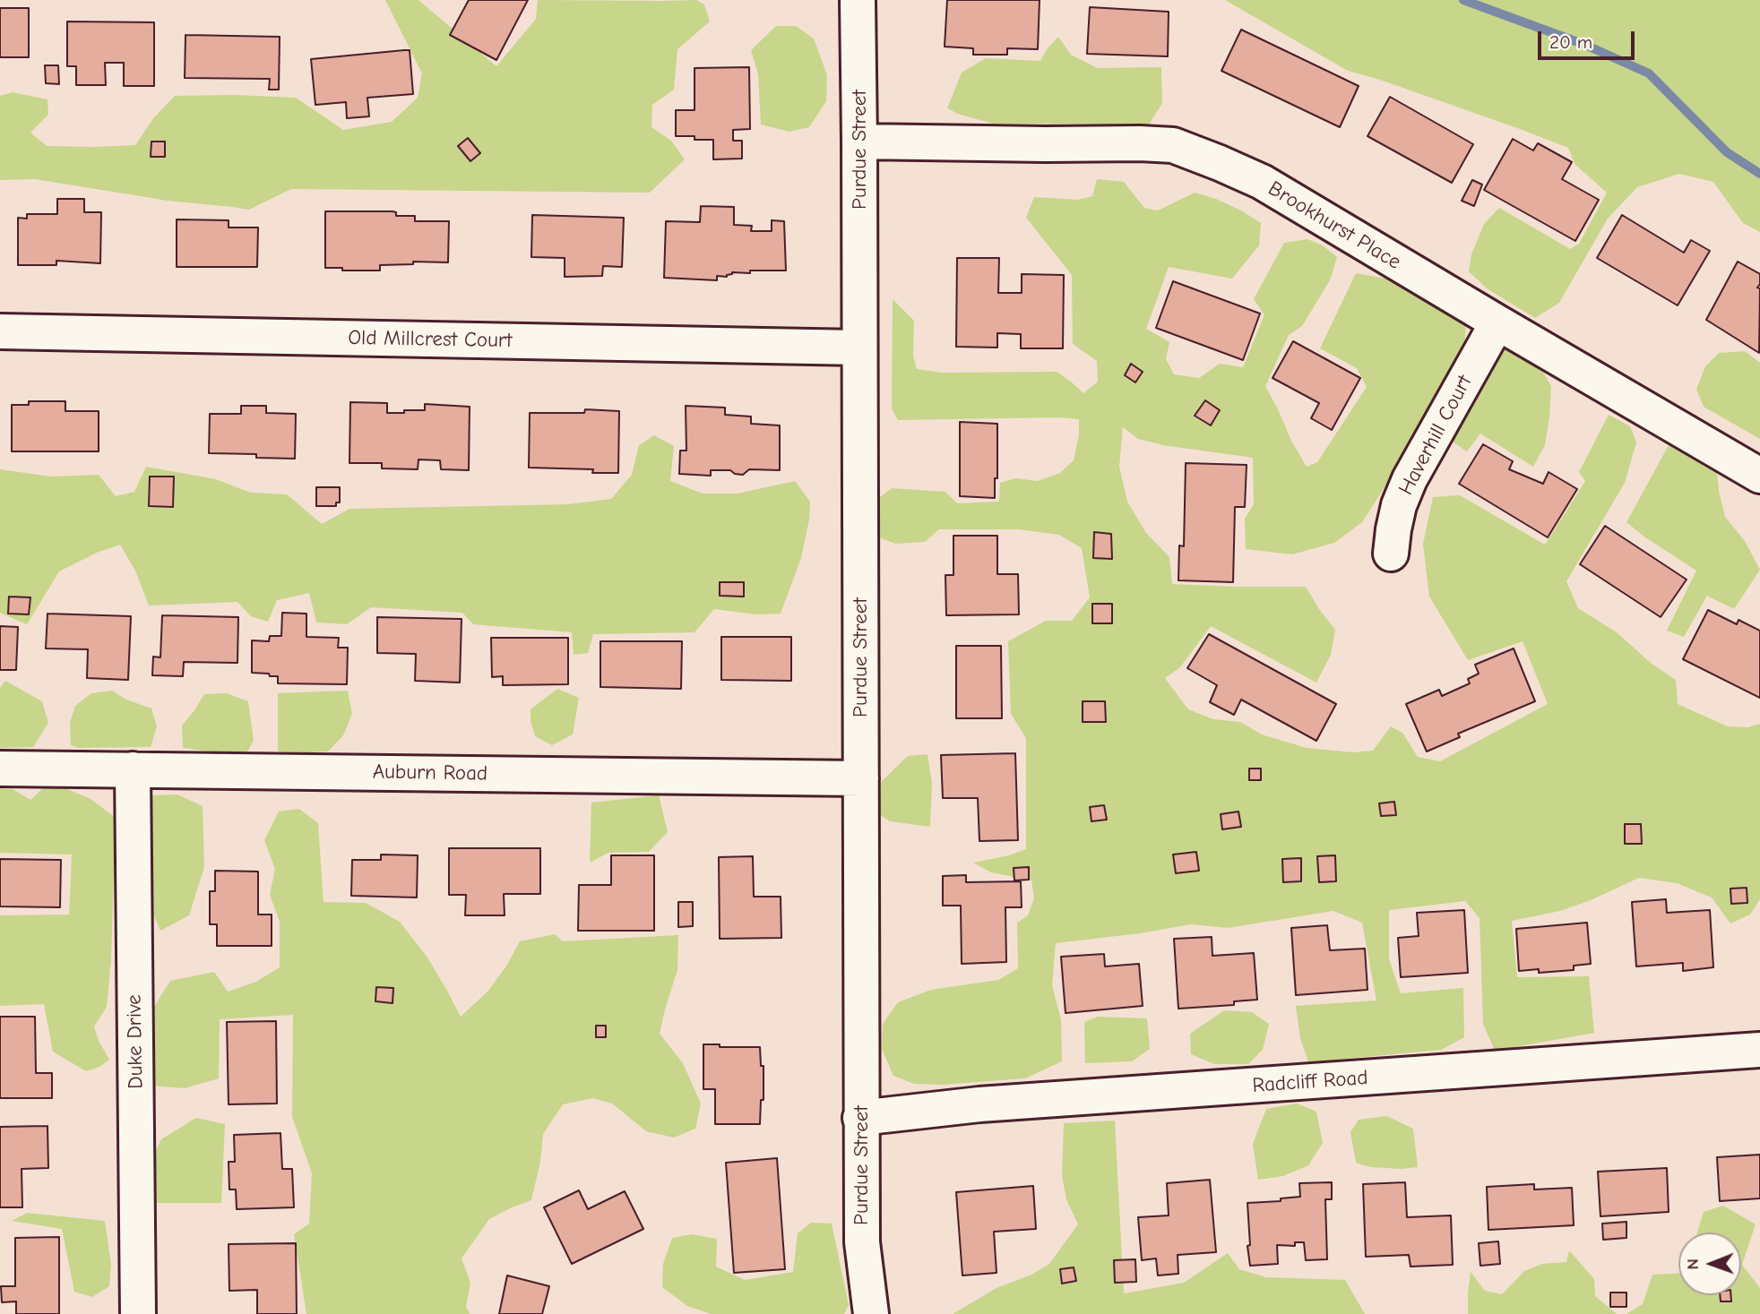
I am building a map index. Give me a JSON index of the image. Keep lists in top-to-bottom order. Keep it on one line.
{"streets":{"street":["Purdue Street","Brookhurst Place","Old Millcrest Court","Haverhill Court","Auburn Road","Duke Drive","Radcliff Road"]},"crossings":[["Purdue Street","Brookhurst Place"],["Purdue Street","Old Millcrest Court"],["Purdue Street","Auburn Road"],["Purdue Street","Radcliff Road"],["Brookhurst Place","Haverhill Court"],["Auburn Road","Duke Drive"]],"scale_bar":"20 m","north":"left"}
